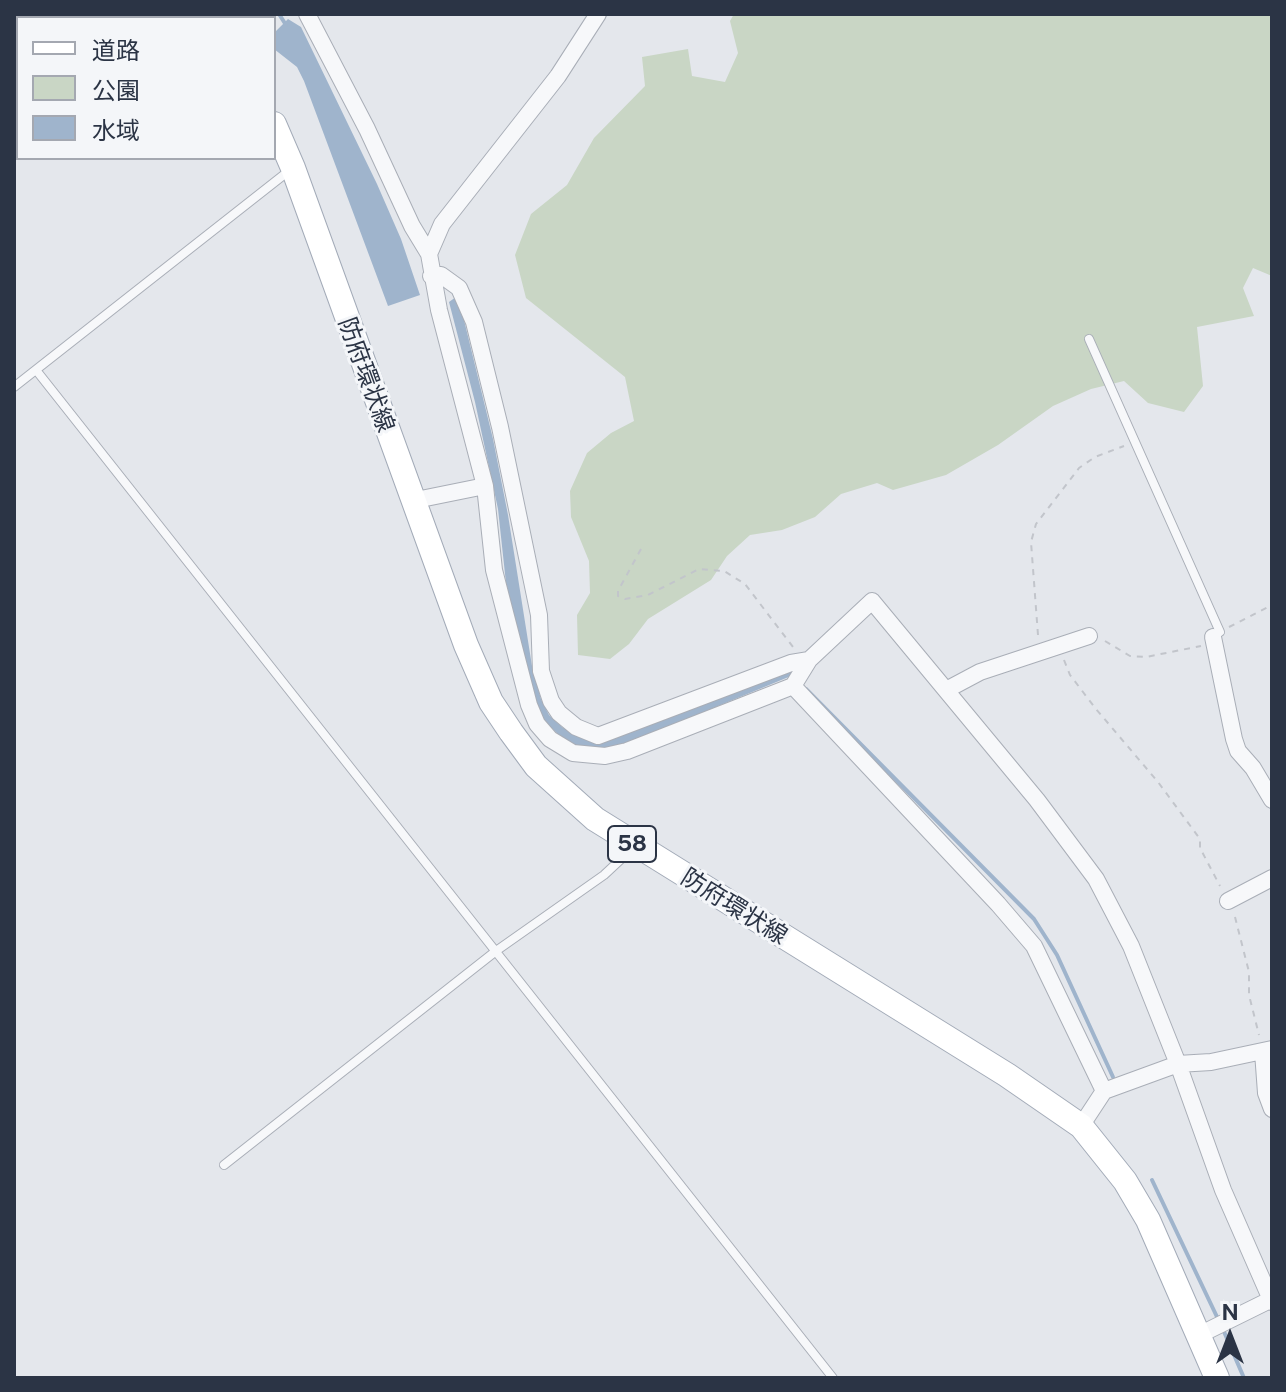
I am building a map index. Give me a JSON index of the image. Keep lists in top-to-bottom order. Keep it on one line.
{"streets":{"main road":["防府環状線","58"]},"legend":["道路","公園","水域"],"north":"top"}
